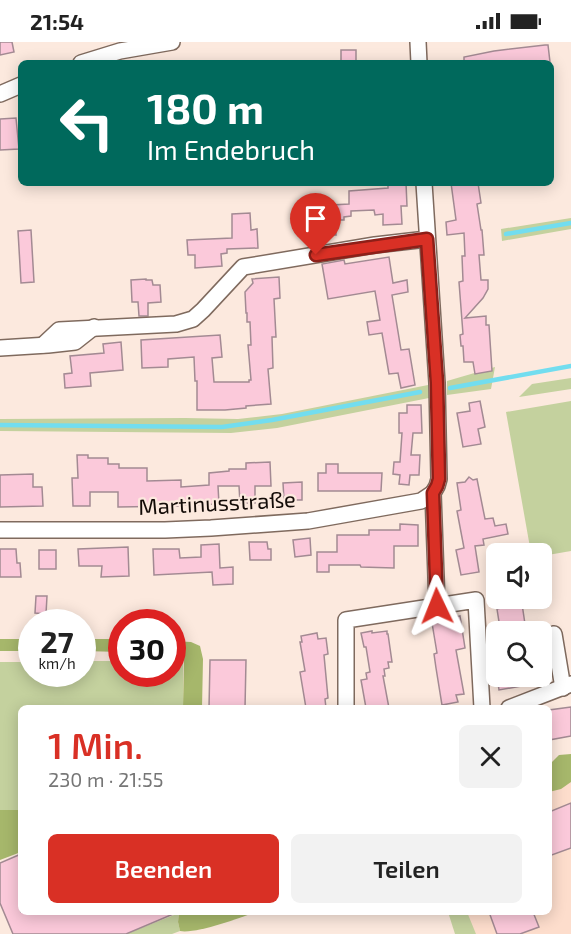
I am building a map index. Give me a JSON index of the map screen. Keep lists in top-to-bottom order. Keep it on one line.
{"streets":{"street":["Martinusstraße"]},"page":{"status":"21:54","turn":["180 m","Im Endebruch"],"speed":"27 km/h","limit":"30","heading":["1 Min.","230 m · 21:55"],"buttons":["Beenden","Teilen"]}}
